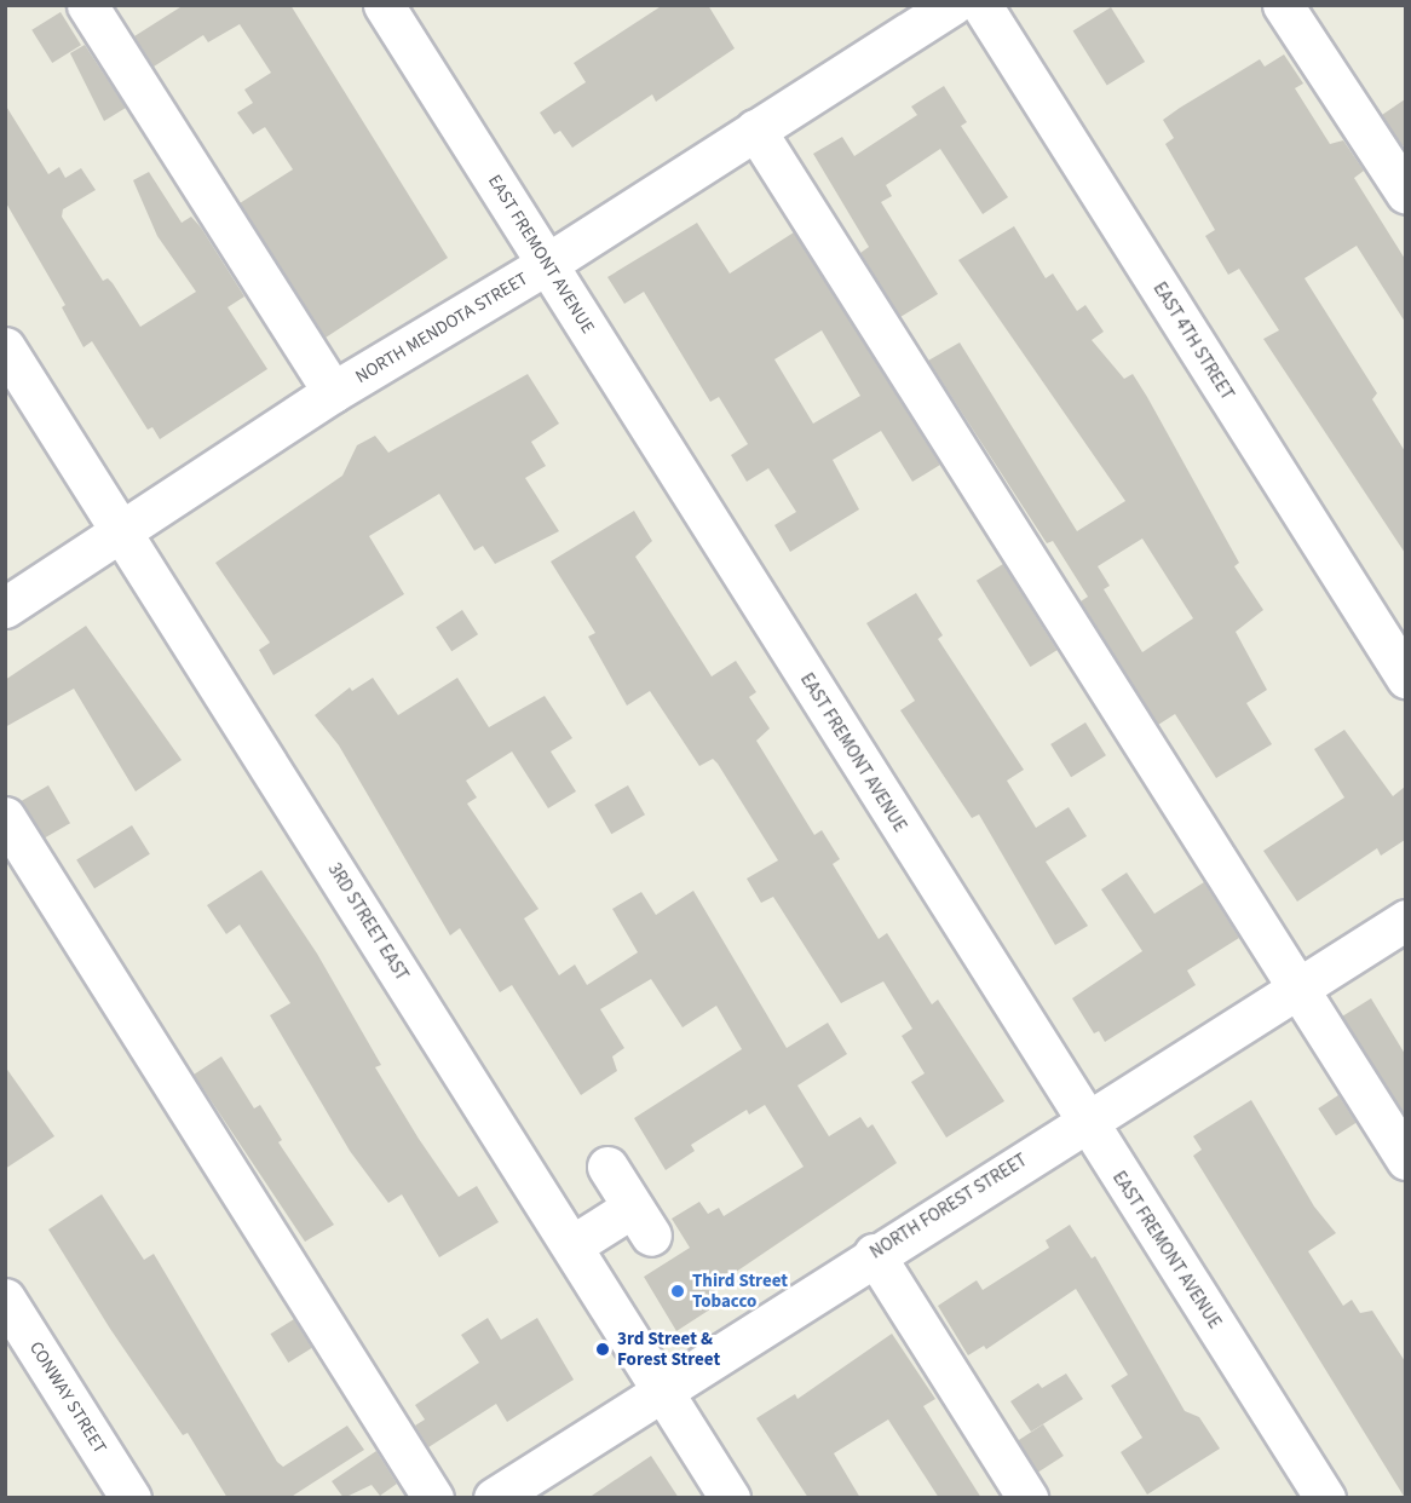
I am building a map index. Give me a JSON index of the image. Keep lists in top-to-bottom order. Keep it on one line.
{"streets":{"street":["EAST FREMONT AVENUE","NORTH MENDOTA STREET","EAST 4TH STREET","3RD STREET EAST","NORTH FOREST STREET","CONWAY STREET"]},"crossings":[["EAST FREMONT AVENUE","NORTH MENDOTA STREET"],["EAST FREMONT AVENUE","NORTH FOREST STREET"],["NORTH MENDOTA STREET","3RD STREET EAST"],["3RD STREET EAST","NORTH FOREST STREET"]],"places":["Third Street Tobacco","3rd Street & Forest Street"]}
